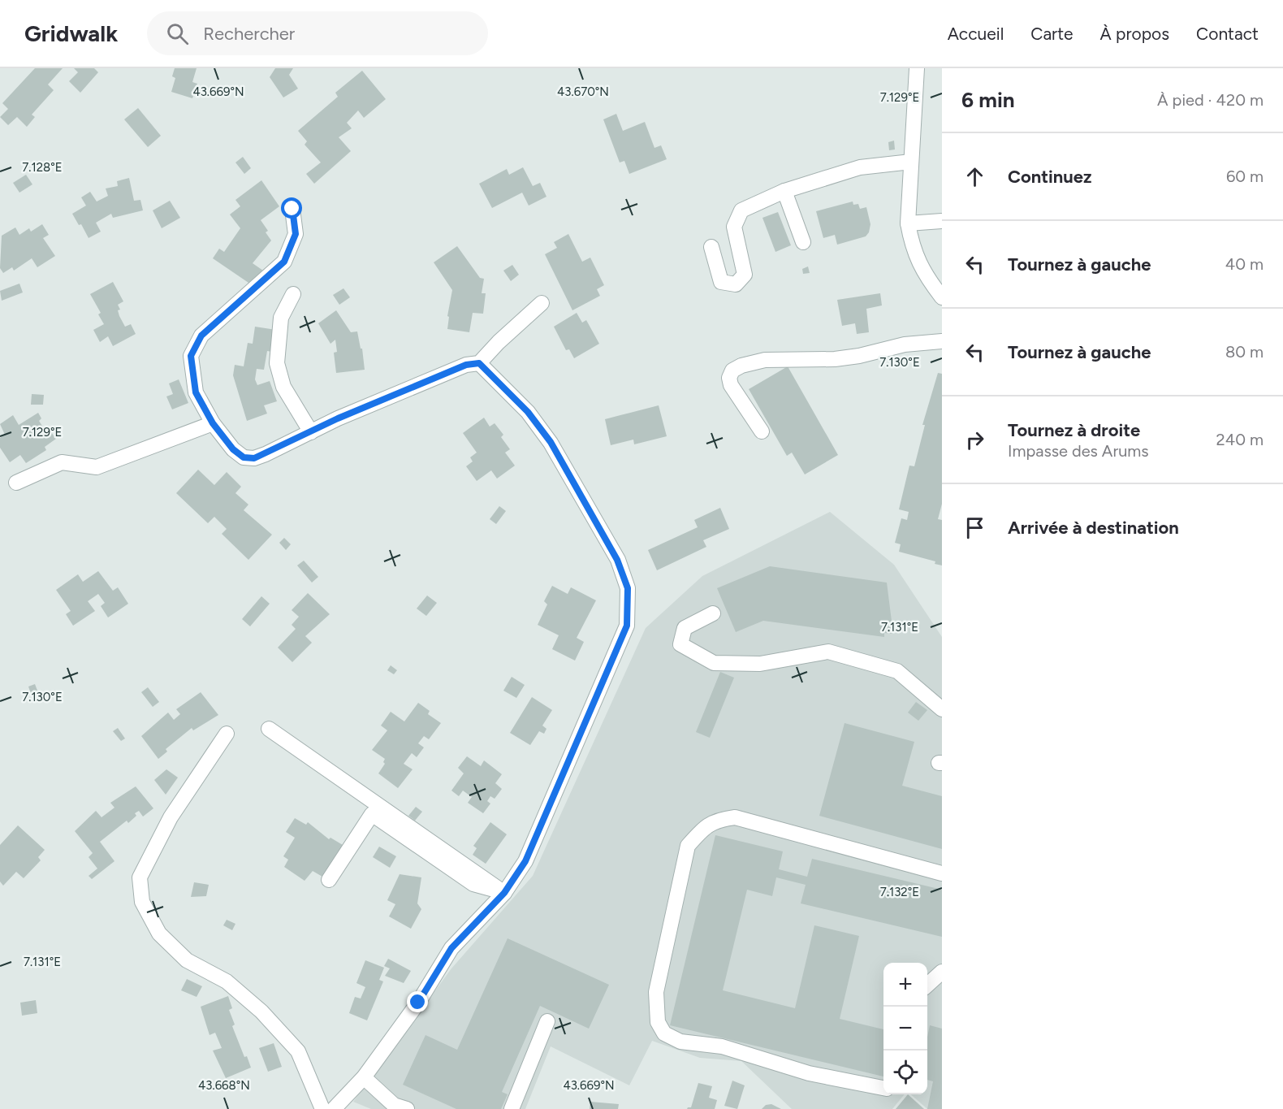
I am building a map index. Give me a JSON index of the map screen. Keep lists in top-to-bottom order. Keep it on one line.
{"page":{"header":"Gridwalk","search":"Rechercher","nav":["Accueil","Carte","À propos","Contact"],"heading":["6 min","À pied · 420 m"],"list":[["Continuez","60 m"],["Tournez à gauche","40 m"],["Tournez à gauche","80 m"],["Tournez à droite","Impasse des Arums","240 m"],"Arrivée à destination"],"map_buttons":["+","−"]},"coordinates":["43.669°N","43.670°N","7.129°E","7.128°E","7.130°E","7.131°E","7.132°E","43.668°N"]}
